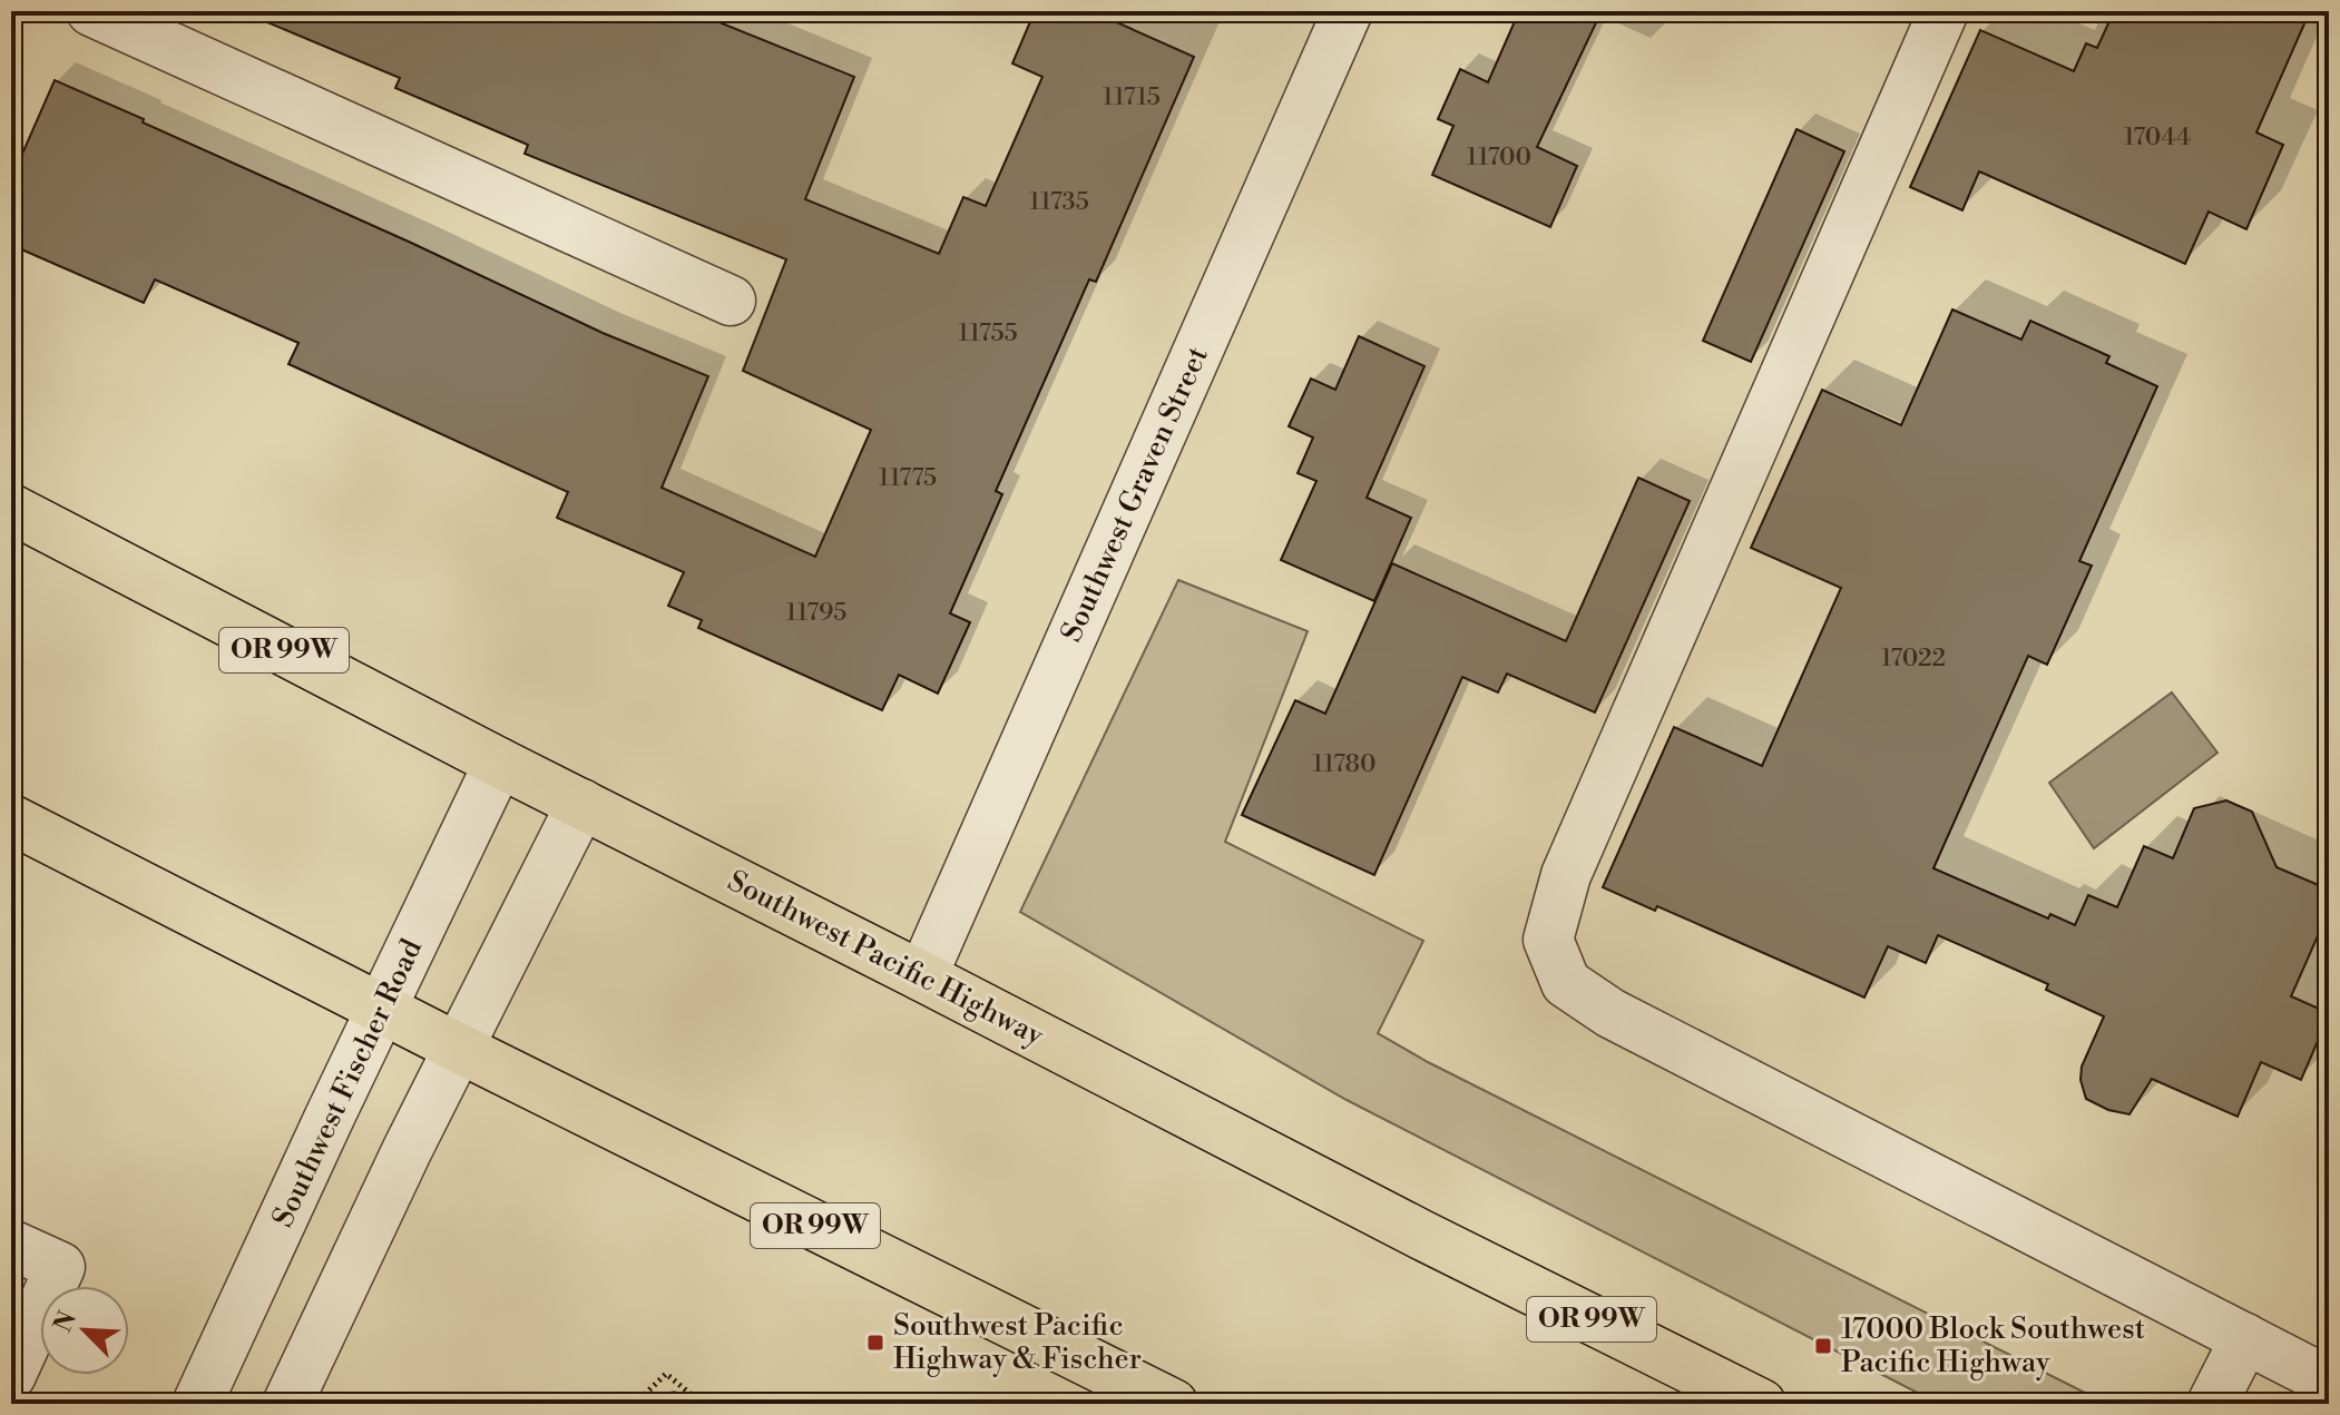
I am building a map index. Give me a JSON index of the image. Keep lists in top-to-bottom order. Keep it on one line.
{"streets":{"highway":["OR 99W","Southwest Pacific Highway"],"street":["Southwest Graven Street","Southwest Fischer Road"]},"crossings":[["Southwest Graven Street","Southwest Pacific Highway"],["OR 99W","Southwest Fischer Road"],["Southwest Pacific Highway","Southwest Fischer Road"]],"places":{"transit":["Southwest Pacific Highway & Fischer","17000 Block Southwest Pacific Highway"]},"house_numbers":["11715","17044","11700","11735","11755","11775","11795","17022","11780"],"north":"top left"}
